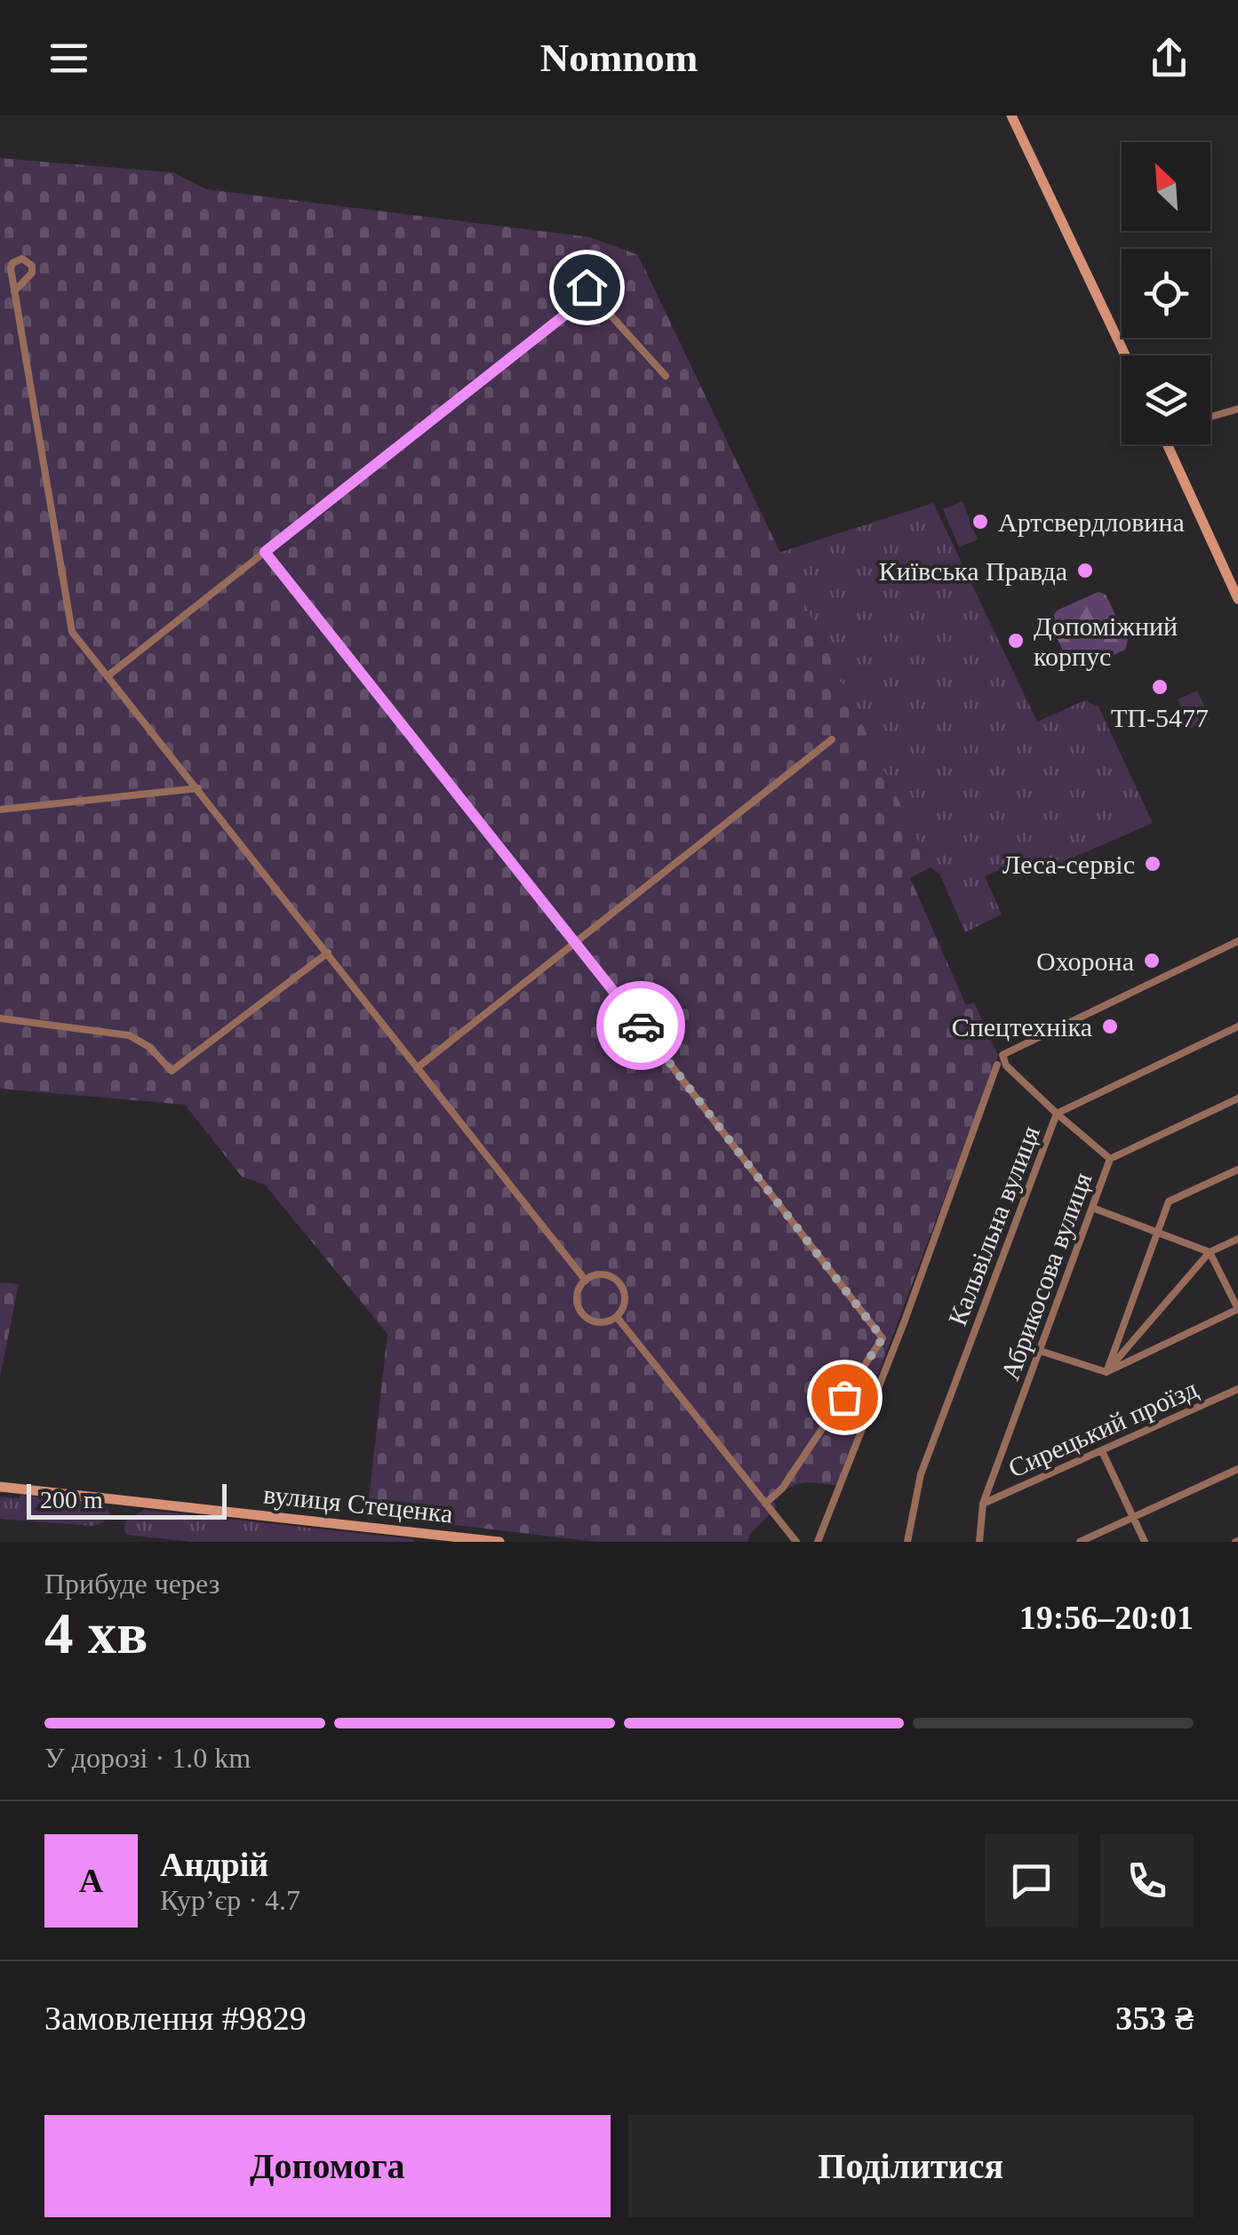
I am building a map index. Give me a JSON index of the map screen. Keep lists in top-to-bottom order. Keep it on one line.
{"streets":{"main road":["вулиця Стеценка"],"street":["Кальвільна вулиця","Абрикосова вулиця","Сирецький проїзд"]},"crossings":[["Абрикосова вулиця","Сирецький проїзд"]],"places":["Артсвердловина","Київська Правда","Допоміжний корпус","ТП-5477","Леса-сервіс","Охорона","Спецтехніка"],"scale_bar":"200 m","north":"top left","page":{"header":"Nomnom","scale":"200 m","heading":["4 хв","Прибуде через","19:56–20:01"],"panel":["Андрій","Кур’єр · 4.7","Замовлення #9829","353 ₴"],"bar":"У дорозі · 1.0 km","round":"А","buttons":["Допомога","Поділитися"]}}
